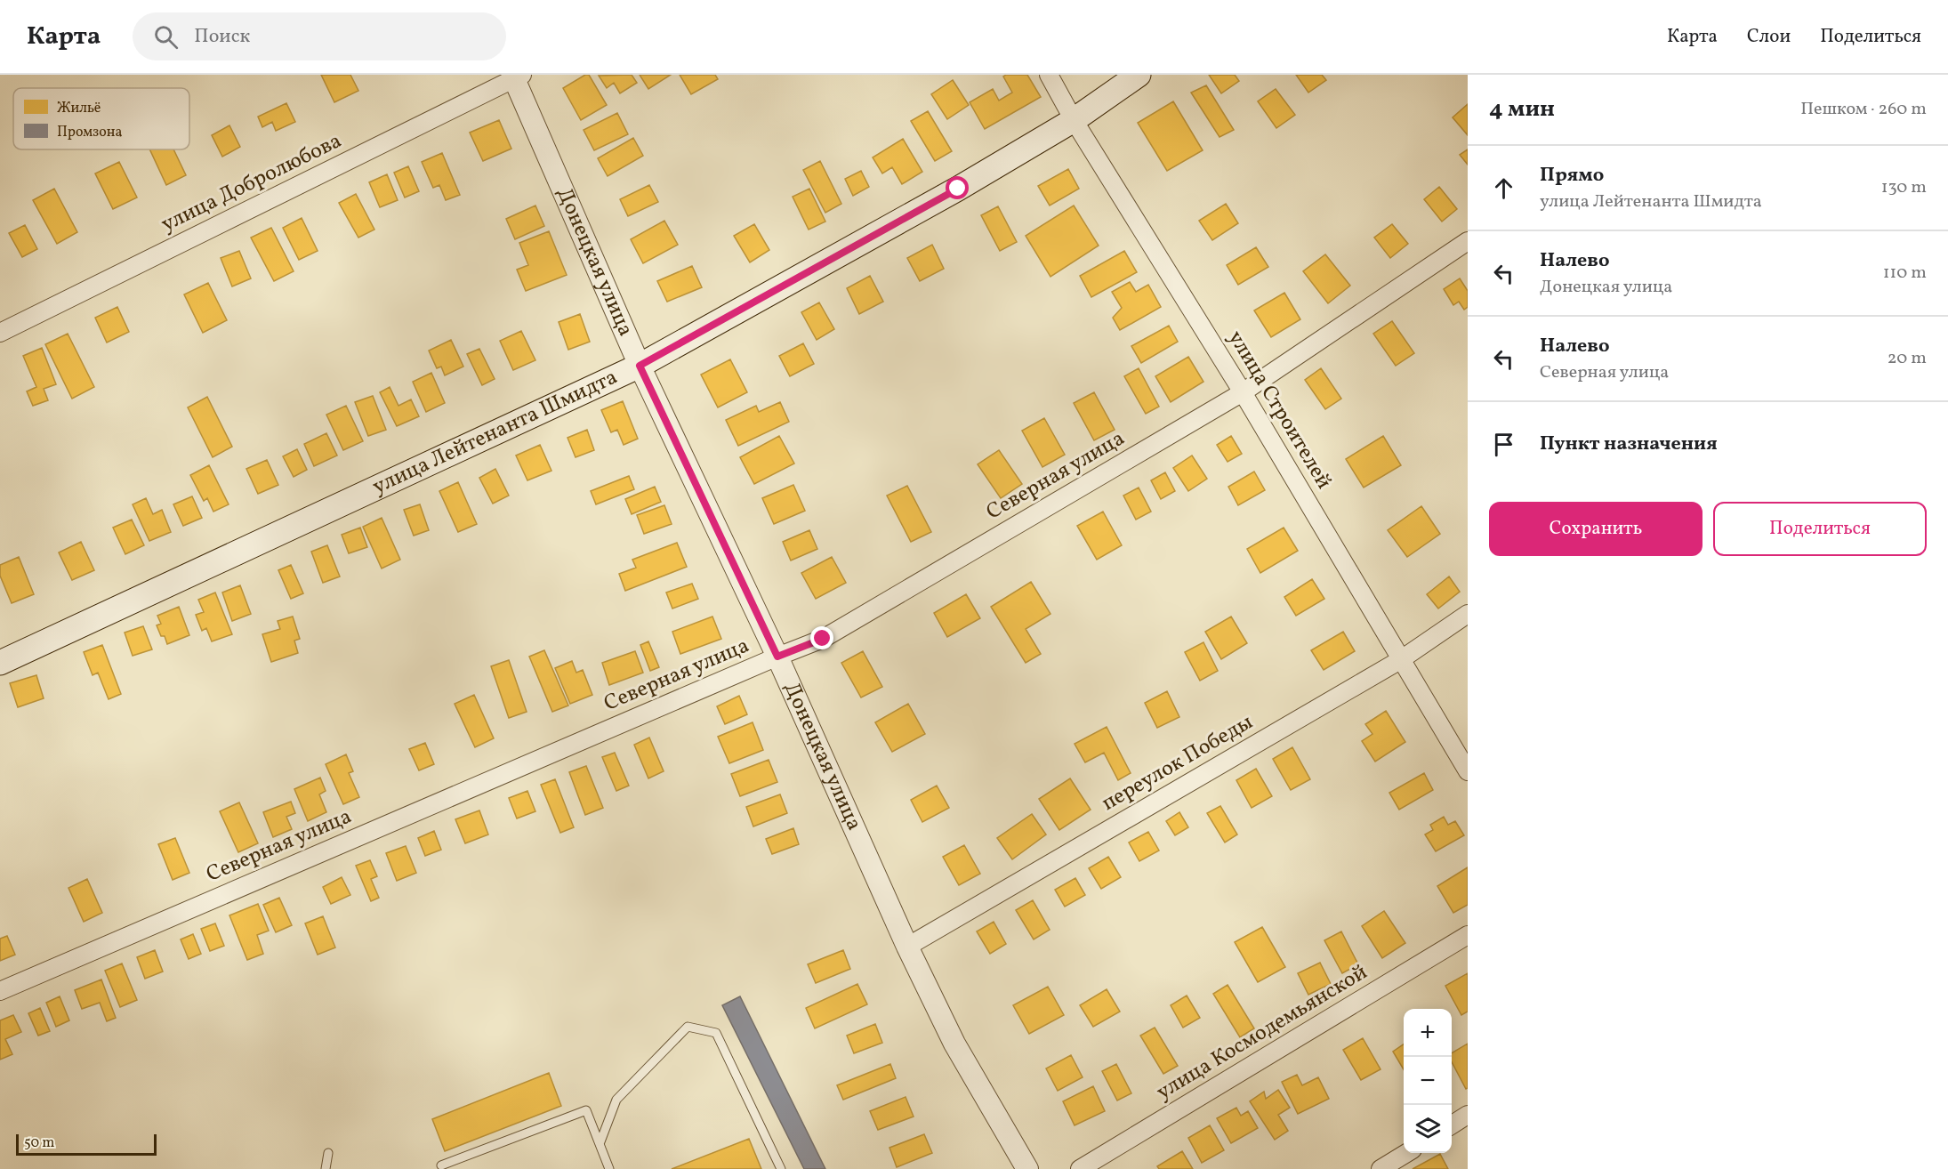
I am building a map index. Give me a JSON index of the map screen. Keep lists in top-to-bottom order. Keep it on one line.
{"streets":{"main road":["улица Лейтенанта Шмидта"],"street":["улица Добролюбова","Донецкая улица","улица Строителей","Северная улица","переулок Победы","улица Космодемьянской"]},"crossings":[["улица Добролюбова","Донецкая улица"],["Донецкая улица","улица Лейтенанта Шмидта"],["Донецкая улица","Северная улица"],["Донецкая улица","переулок Победы"],["улица Строителей","улица Лейтенанта Шмидта"],["улица Строителей","Северная улица"],["улица Строителей","переулок Победы"]],"legend":["Жильё","Промзона"],"scale_bar":"50 m","page":{"header":"Карта","search":"Поиск","nav":["Карта","Слои","Поделиться"],"heading":["4 мин","Пешком · 260 m"],"list":[["Прямо","улица Лейтенанта Шмидта","130 m"],["Налево","Донецкая улица","110 m"],["Налево","Северная улица","20 m"],"Пункт назначения"],"buttons":["Сохранить","Поделиться"],"map_buttons":["+","−"],"scale":"50 m"}}
